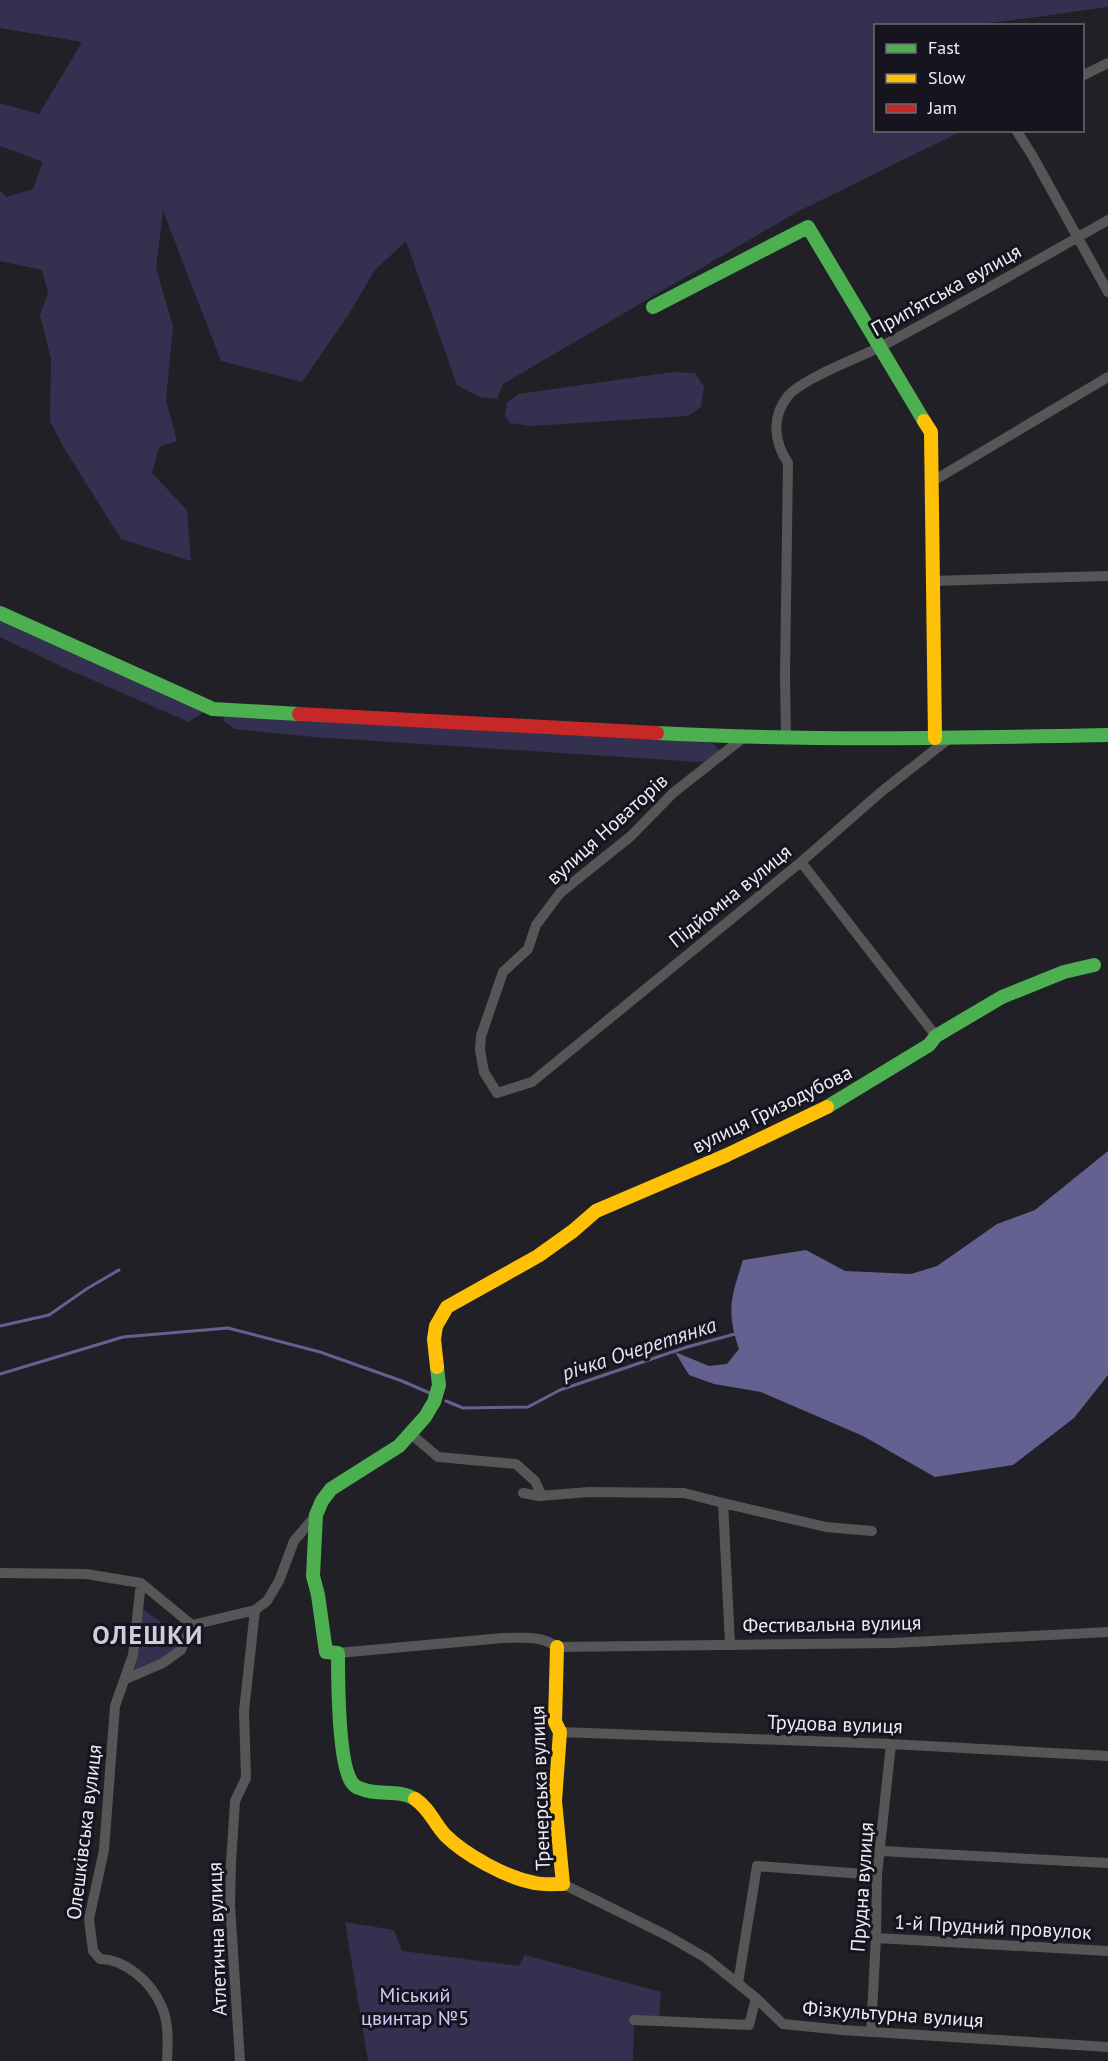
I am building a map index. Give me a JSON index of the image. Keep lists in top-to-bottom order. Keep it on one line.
{"streets":{"street":["Прип’ятська вулиця","вулиця Новаторів","Підйомна вулиця","вулиця Гризодубова","Фестивальна вулиця","Трудова вулиця","Тренерська вулиця","Олешківська вулиця","Прудна вулиця","1-й Прудний провулок","Атлетична вулиця","Фізкультурна вулиця"]},"crossings":[["вулиця Новаторів","Підйомна вулиця"],["Фестивальна вулиця","Тренерська вулиця"],["Трудова вулиця","Тренерська вулиця"],["Трудова вулиця","Прудна вулиця"],["Тренерська вулиця","Фізкультурна вулиця"],["Прудна вулиця","1-й Прудний провулок"],["Прудна вулиця","Фізкультурна вулиця"]],"districts":["ОЛЕШКИ"],"water":["річка Очеретянка"],"parks":["Міський цвинтар №5"],"legend":["Fast","Slow","Jam"]}
